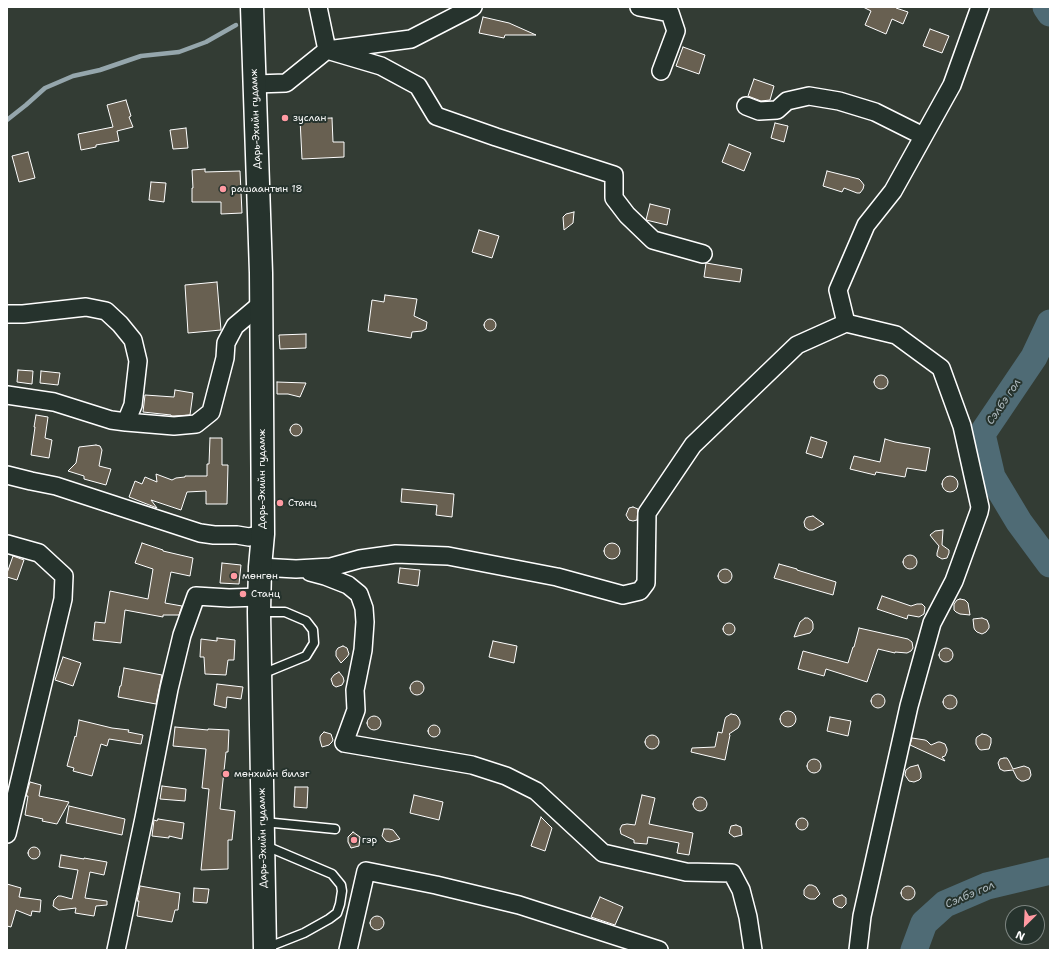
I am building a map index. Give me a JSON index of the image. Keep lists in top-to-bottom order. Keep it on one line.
{"streets":{"main road":["Дарь-Эхийн гудамж"]},"water":["Сэлбэ гол"],"places":["зуслан","рашаантын 18","Станц","мөнгөн","Cтанц","мөнхийн билэг","гэр"],"north":"bottom left"}
